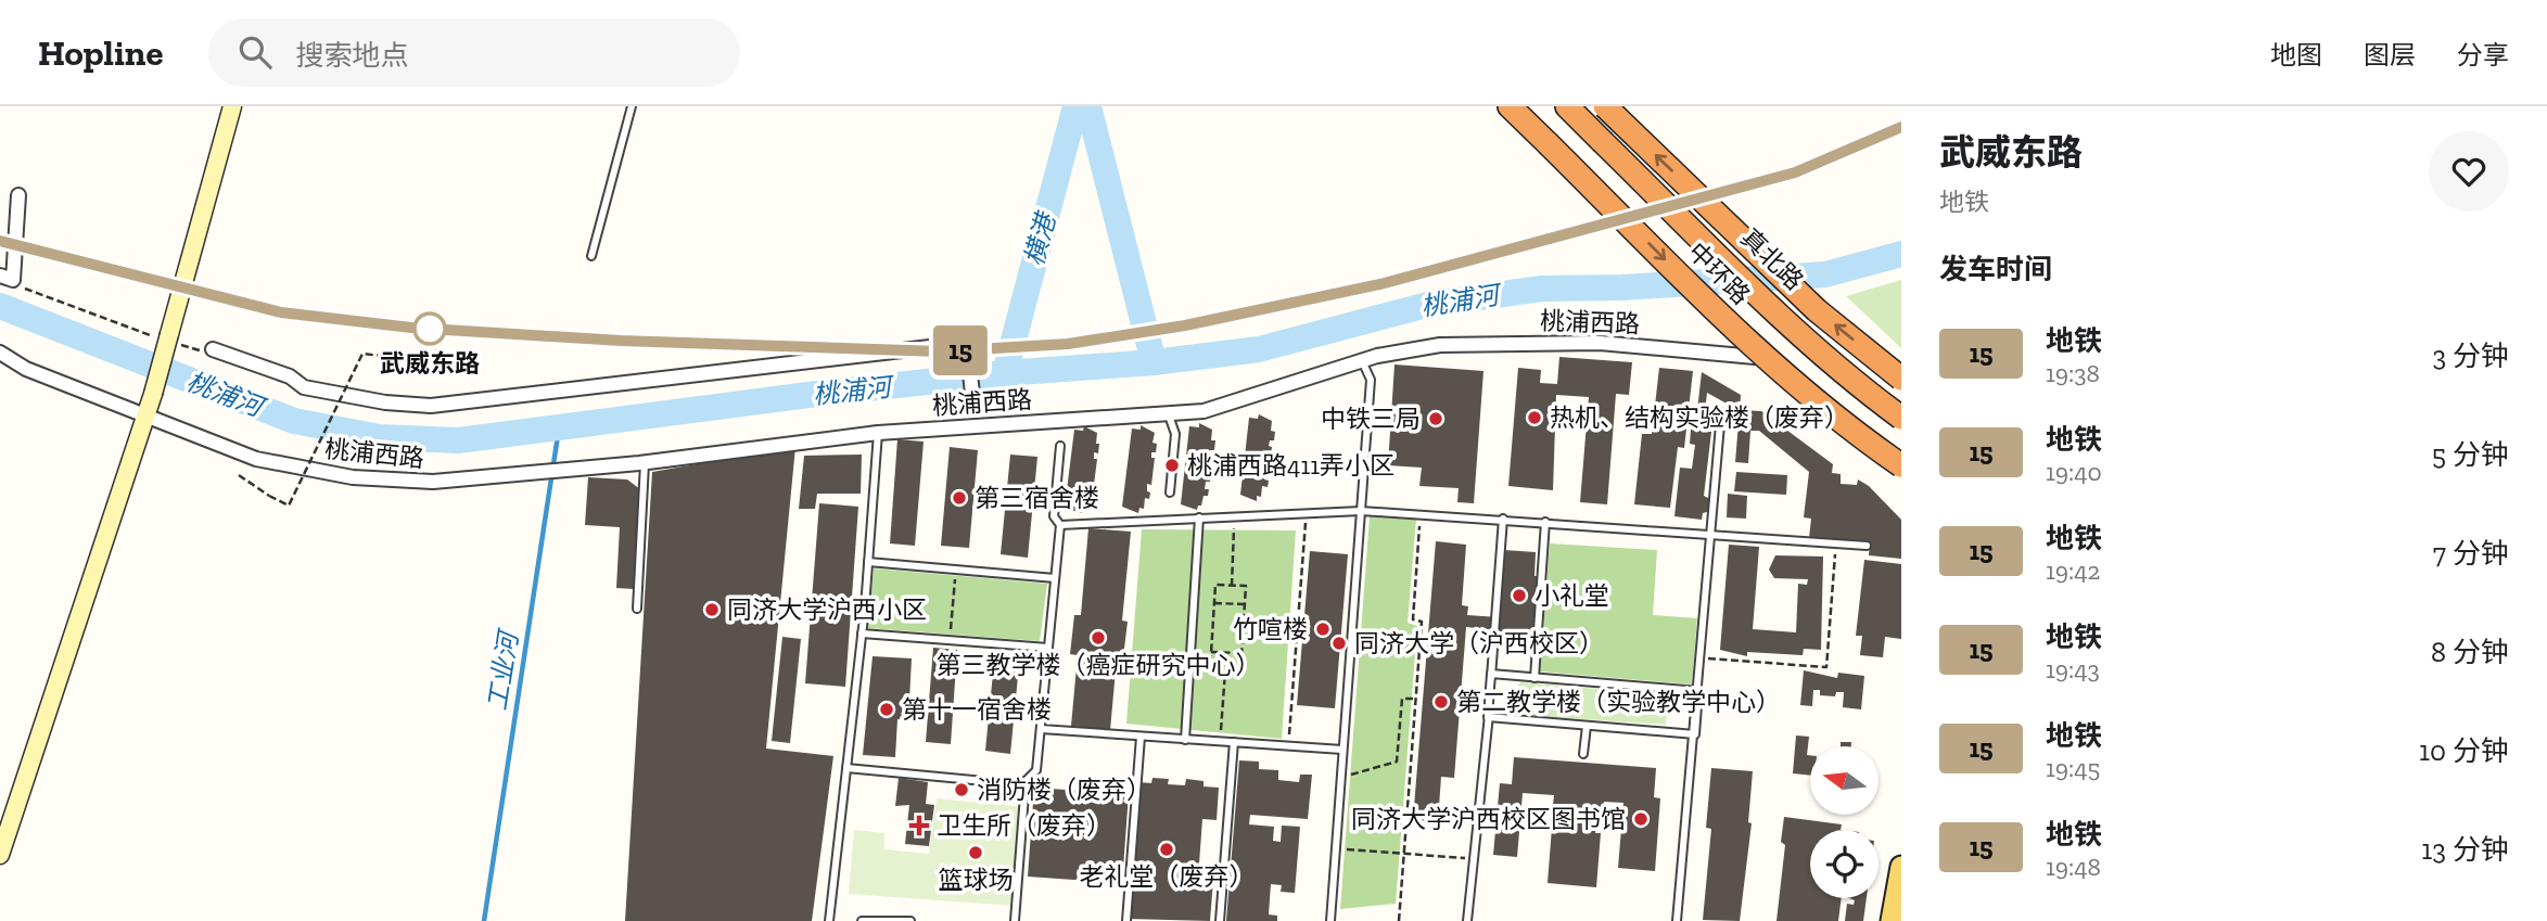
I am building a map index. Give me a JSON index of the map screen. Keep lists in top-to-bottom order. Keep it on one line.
{"streets":{"highway":["中环路"],"main road":["真北路"],"street":["桃浦西路"]},"water":["横港","桃浦河","工业河"],"places":{"other":["武威东路","热机、结构实验楼（废弃）","中铁三局","桃浦西路411弄小区","第三宿舍楼","小礼堂","同济大学沪西小区","竹喧楼","第三教学楼（癌症研究中心）","同济大学（沪西校区）","第二教学楼（实验教学中心）","第十一宿舍楼","消防楼（废弃）","同济大学沪西校区图书馆","老礼堂（废弃）","篮球场"],"health":["卫生所（废弃）"]},"lines":["metro line 15"],"north":"left","page":{"header":"Hopline","search":"搜索地点","nav":["地图","图层","分享"],"on_map":"15","heading":[["武威东路","地铁"],"发车时间"],"list":[{"mark":"15","name":"地铁","note":"19:38","value":"3 分钟"},{"mark":"15","name":"地铁","note":"19:40","value":"5 分钟"},{"mark":"15","name":"地铁","note":"19:42","value":"7 分钟"},{"mark":"15","name":"地铁","note":"19:43","value":"8 分钟"},{"mark":"15","name":"地铁","note":"19:45","value":"10 分钟"},{"mark":"15","name":"地铁","note":"19:48","value":"13 分钟"}]}}
